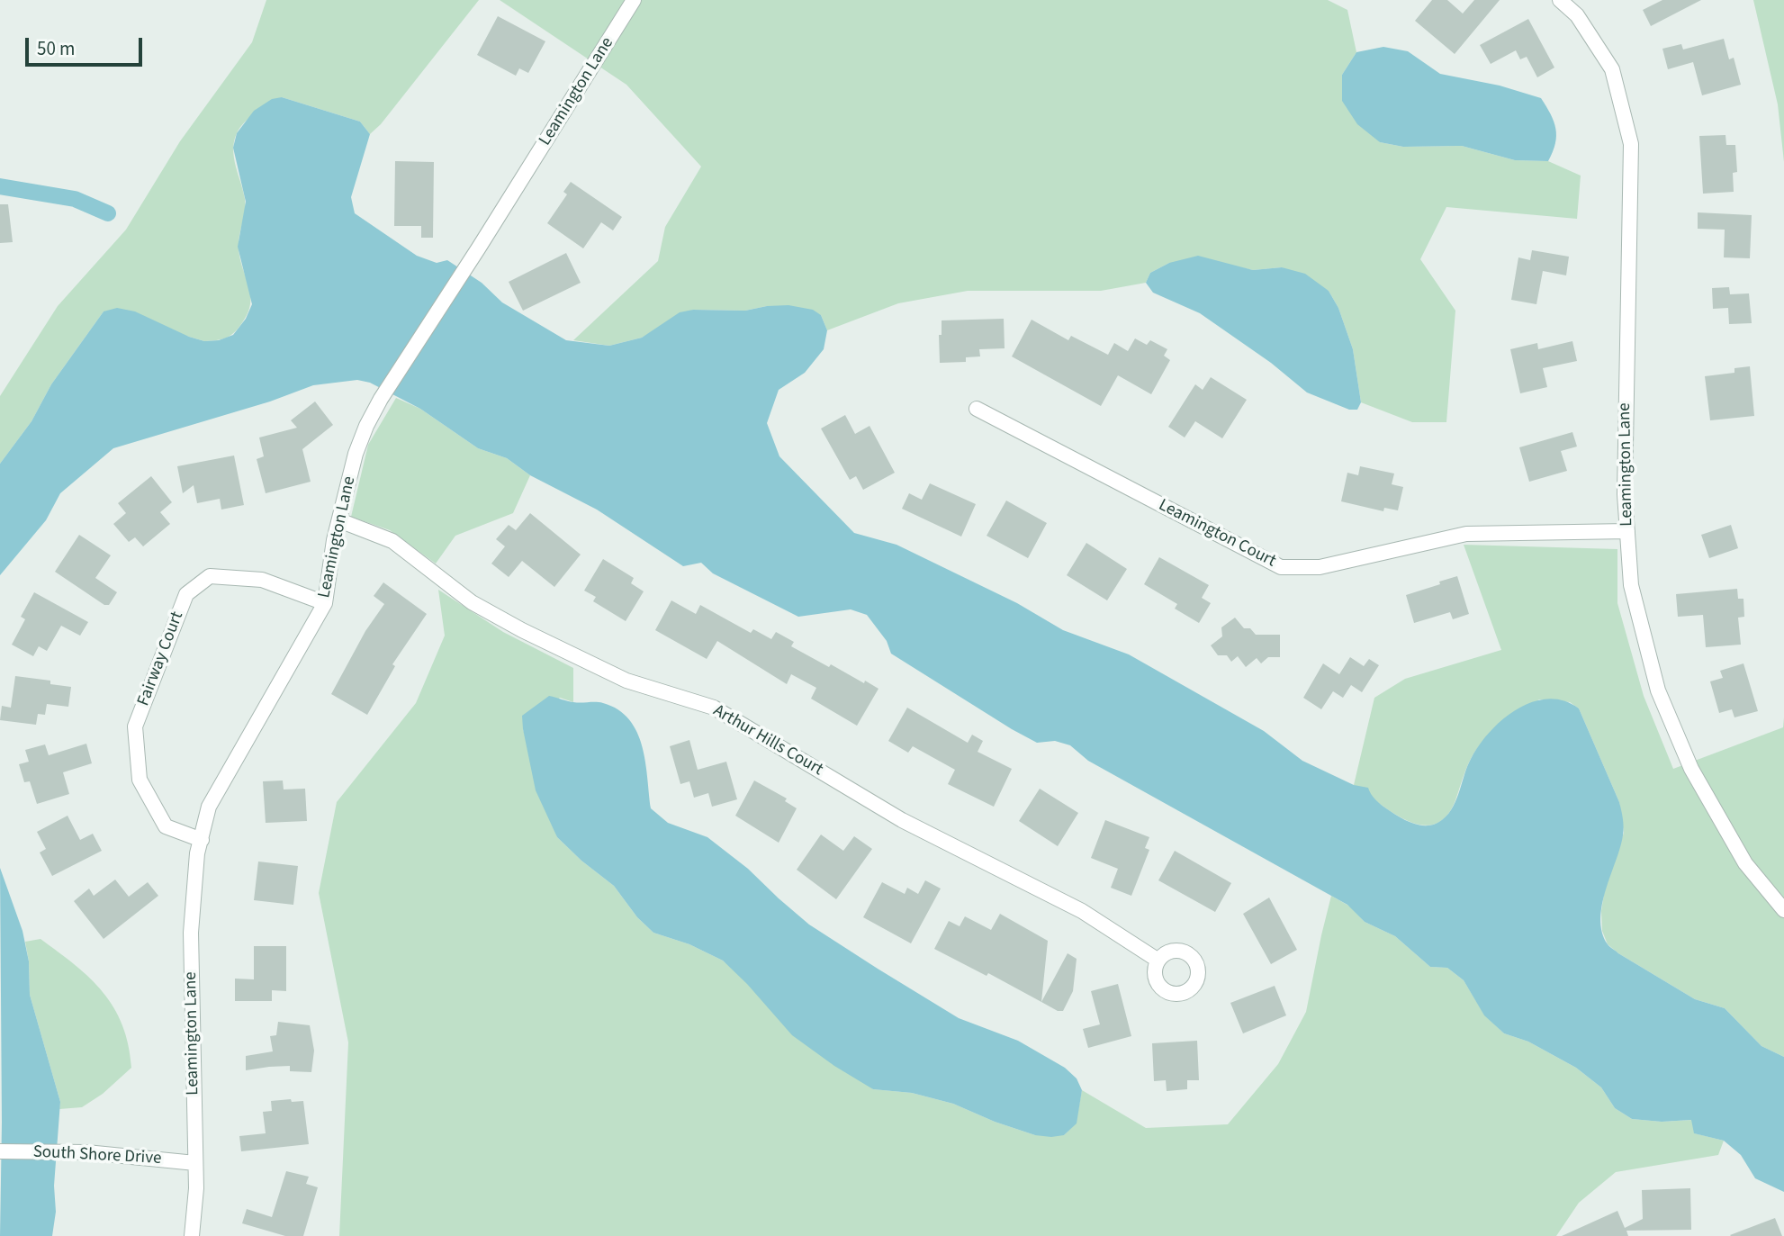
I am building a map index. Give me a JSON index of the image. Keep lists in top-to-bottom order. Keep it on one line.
{"streets":{"street":["Leamington Lane","Leamington Court","Fairway Court","Arthur Hills Court","South Shore Drive"]},"crossings":[["Leamington Lane","Leamington Court"],["Leamington Lane","Fairway Court"],["Leamington Lane","Arthur Hills Court"],["Leamington Lane","South Shore Drive"]],"scale_bar":"50 m"}
